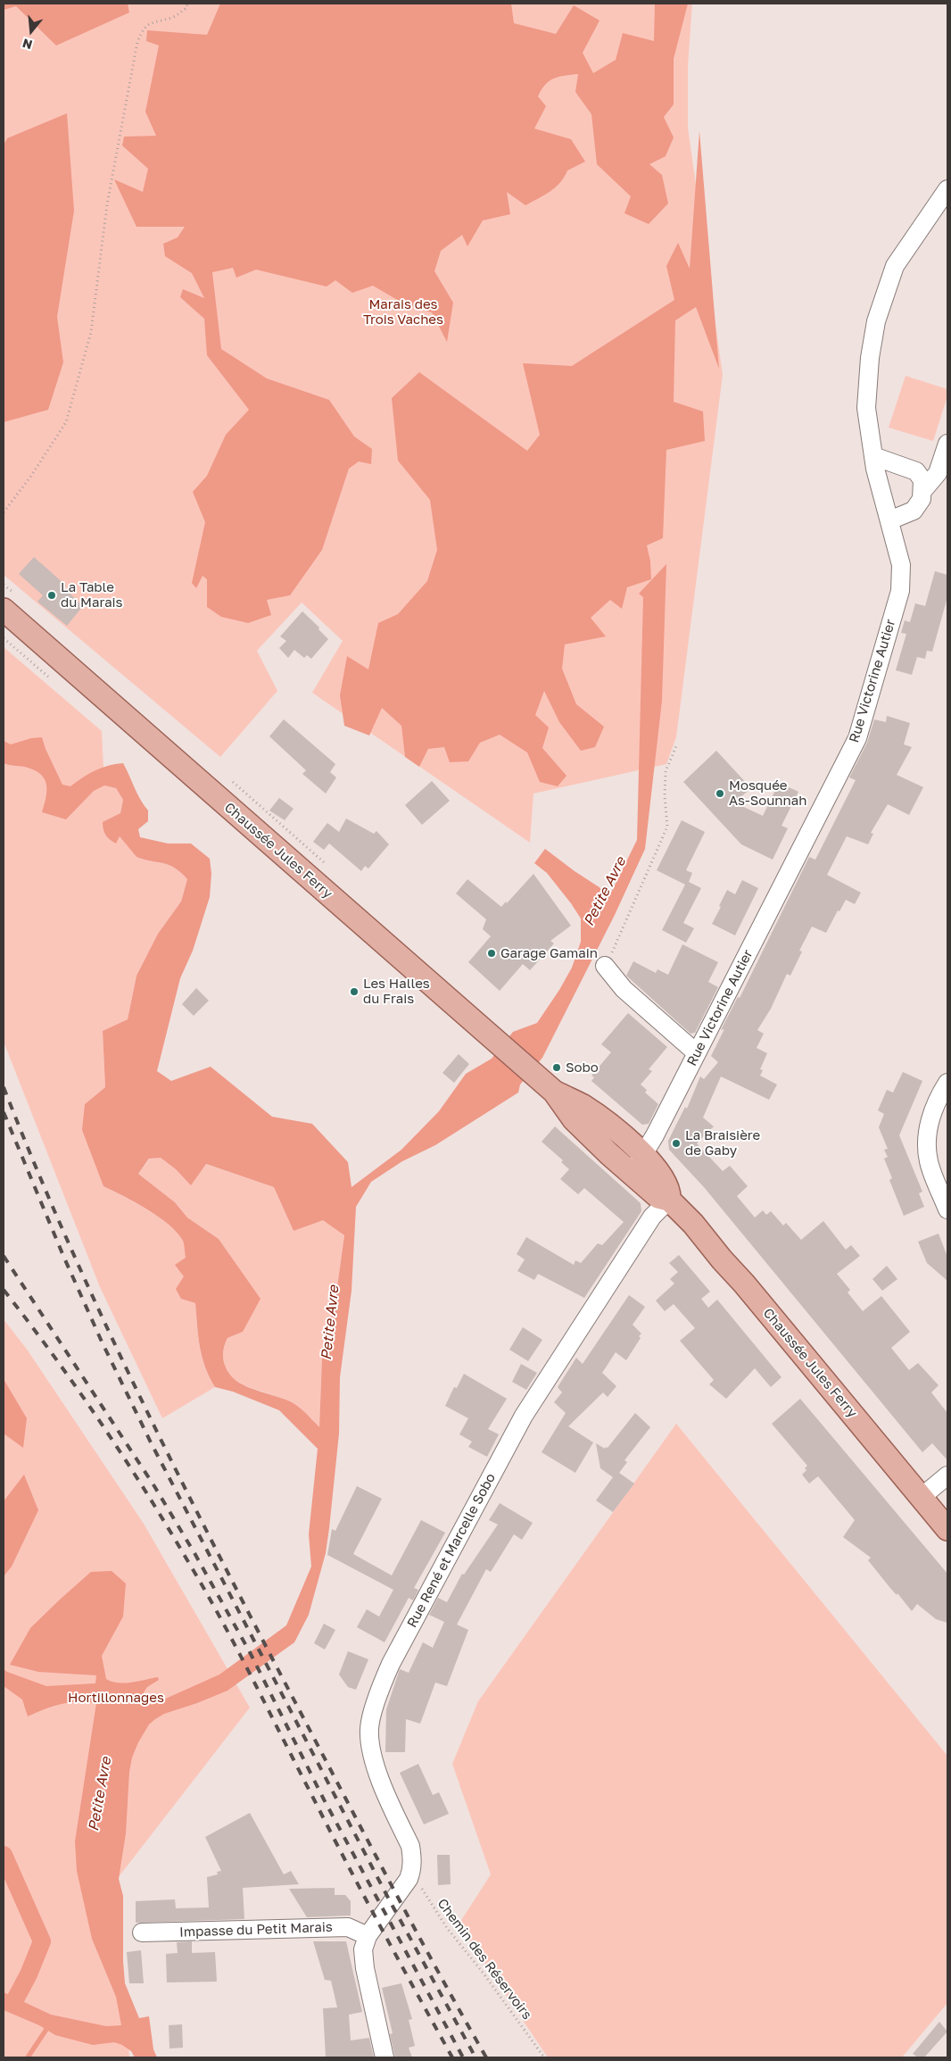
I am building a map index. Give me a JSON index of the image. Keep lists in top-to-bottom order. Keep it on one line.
{"streets":{"main road":["Chaussée Jules Ferry"],"street":["Rue Victorine Autier","Rue René et Marcelle Sobo","Impasse du Petit Marais"],"path":["Chemin des Réservoirs"]},"crossings":[["Rue Victorine Autier","Chaussée Jules Ferry"],["Chaussée Jules Ferry","Rue René et Marcelle Sobo"],["Rue René et Marcelle Sobo","Chemin des Réservoirs"]],"water":["Petite Avre"],"parks":["Marais des Trois Vaches","Hortillonnages"],"places":["La Table du Marais","Mosquée As-Sounnah","Garage Gamain","Les Halles du Frais","Sobo","La Braisière de Gaby"],"north":"bottom"}
